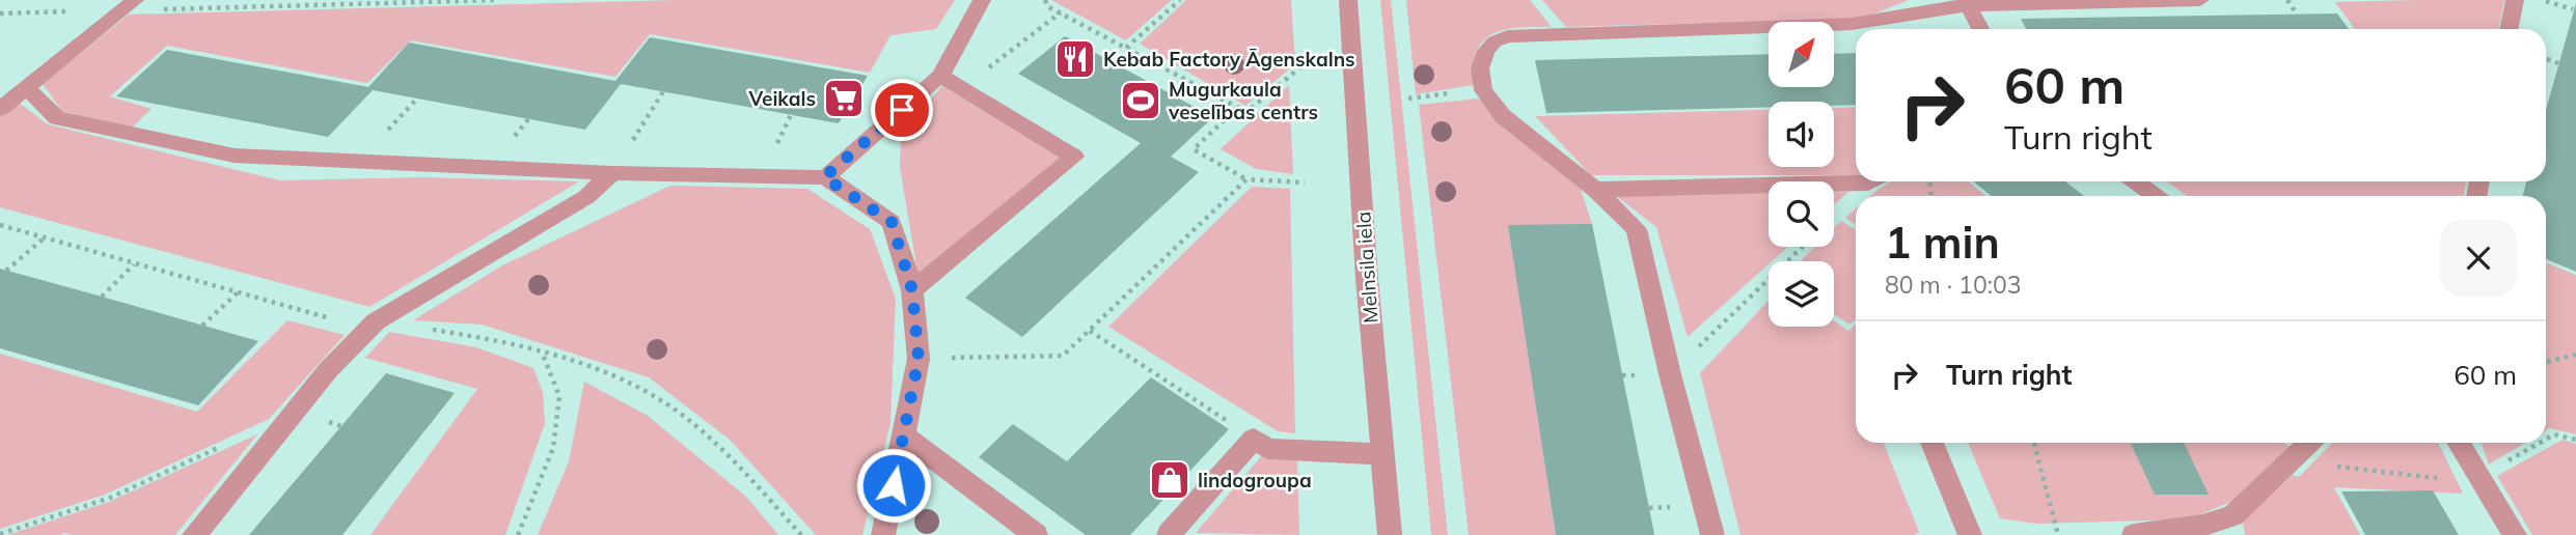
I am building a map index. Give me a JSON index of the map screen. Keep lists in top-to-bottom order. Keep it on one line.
{"streets":{"street":["Melnsila iela"]},"places":{"restaurant":["Kebab Factory Āgenskalns"],"supermarket":["Veikals"],"sports":["Mugurkaula veselības centrs"],"shop":["lindogroupa"]},"north":"top right","page":{"turn":["60 m","Turn right"],"heading":["1 min","80 m · 10:03"],"list":[{"name":"Turn right","value":"60 m"}]}}
